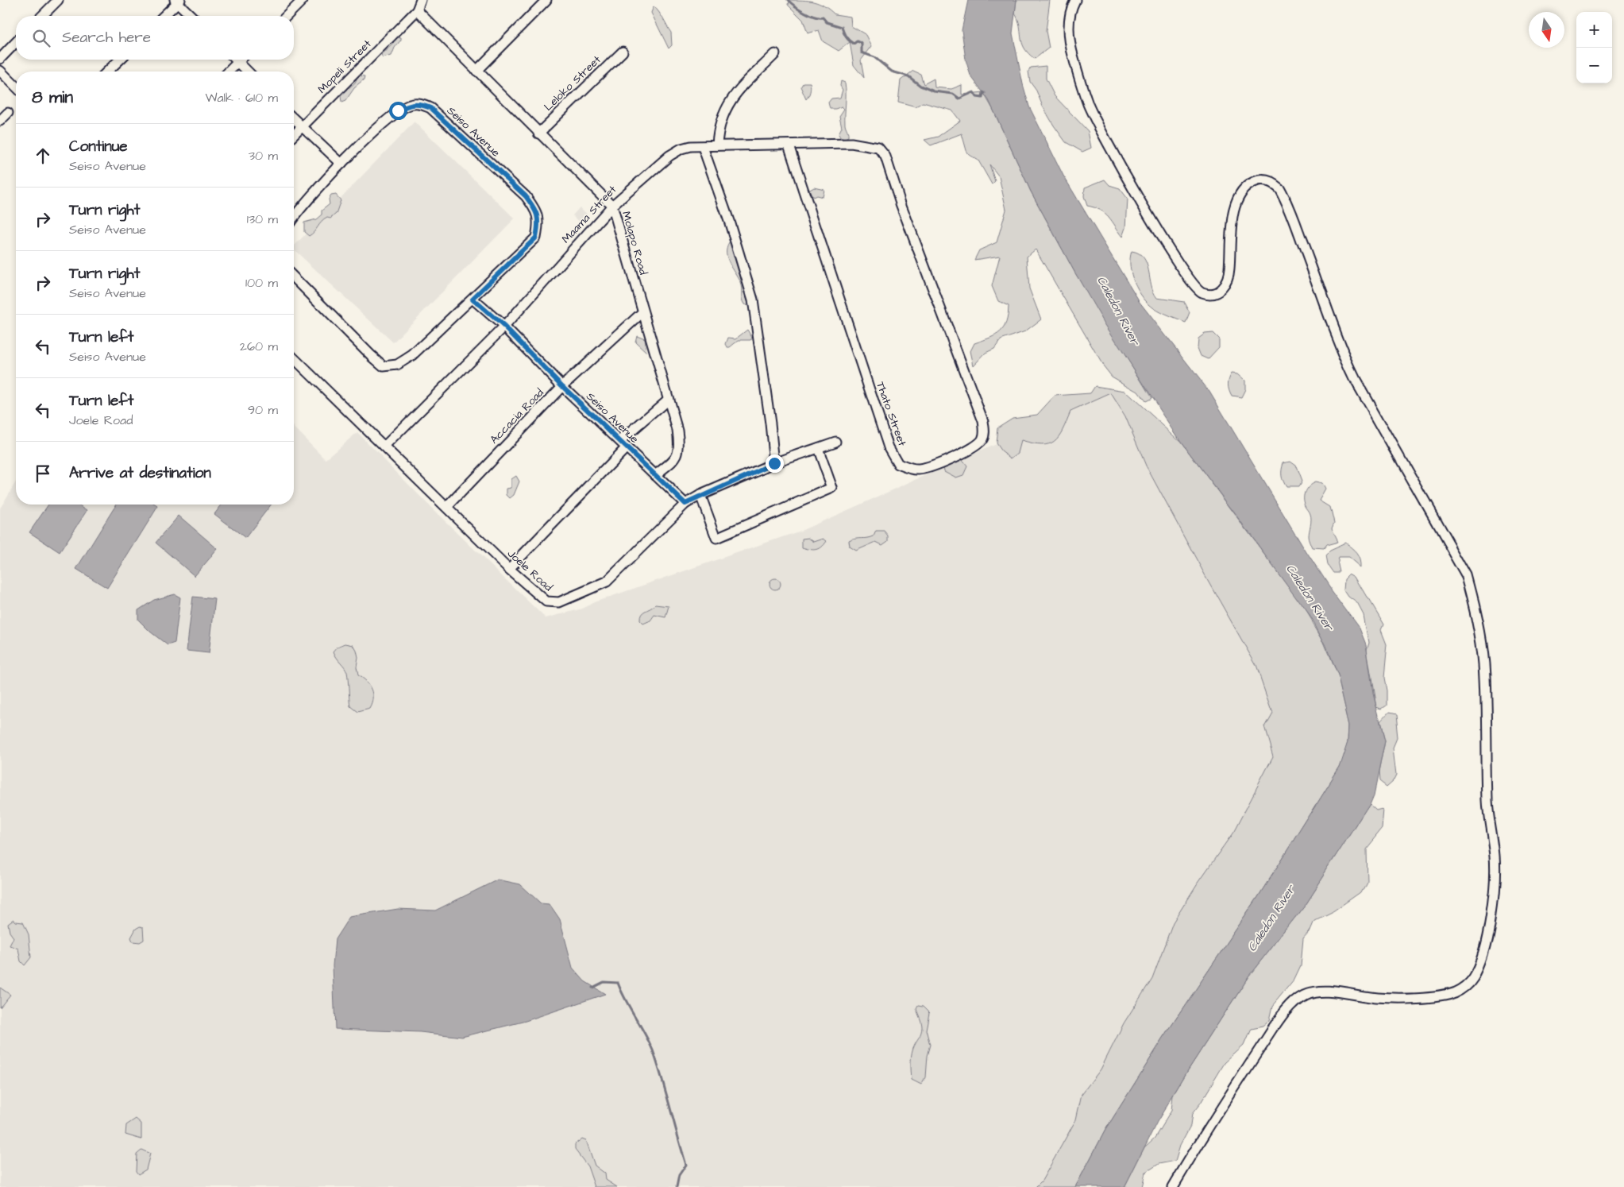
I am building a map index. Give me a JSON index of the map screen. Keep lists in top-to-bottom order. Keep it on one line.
{"streets":{"street":["Mopeli Street","Leloko Street","Seiso Avenue","Maama Street","Molapo Road","Thato Street","Accacia Road","Joele Road"]},"crossings":[["Mopeli Street","Molapo Road"],["Leloko Street","Molapo Road"],["Seiso Avenue","Maama Street"],["Seiso Avenue","Molapo Road"],["Seiso Avenue","Accacia Road"],["Seiso Avenue","Joele Road"],["Maama Street","Molapo Road"],["Maama Street","Thato Street"],["Maama Street","Joele Road"],["Molapo Road","Accacia Road"],["Accacia Road","Joele Road"]],"water":["Caledon River"],"north":"bottom","page":{"map_buttons":["+","−"],"search":"Search here","heading":["8 min","Walk · 610 m"],"list":[["Continue","Seiso Avenue","30 m"],["Turn right","Seiso Avenue","130 m"],["Turn right","Seiso Avenue","100 m"],["Turn left","Seiso Avenue","260 m"],["Turn left","Joele Road","90 m"],"Arrive at destination"]}}
